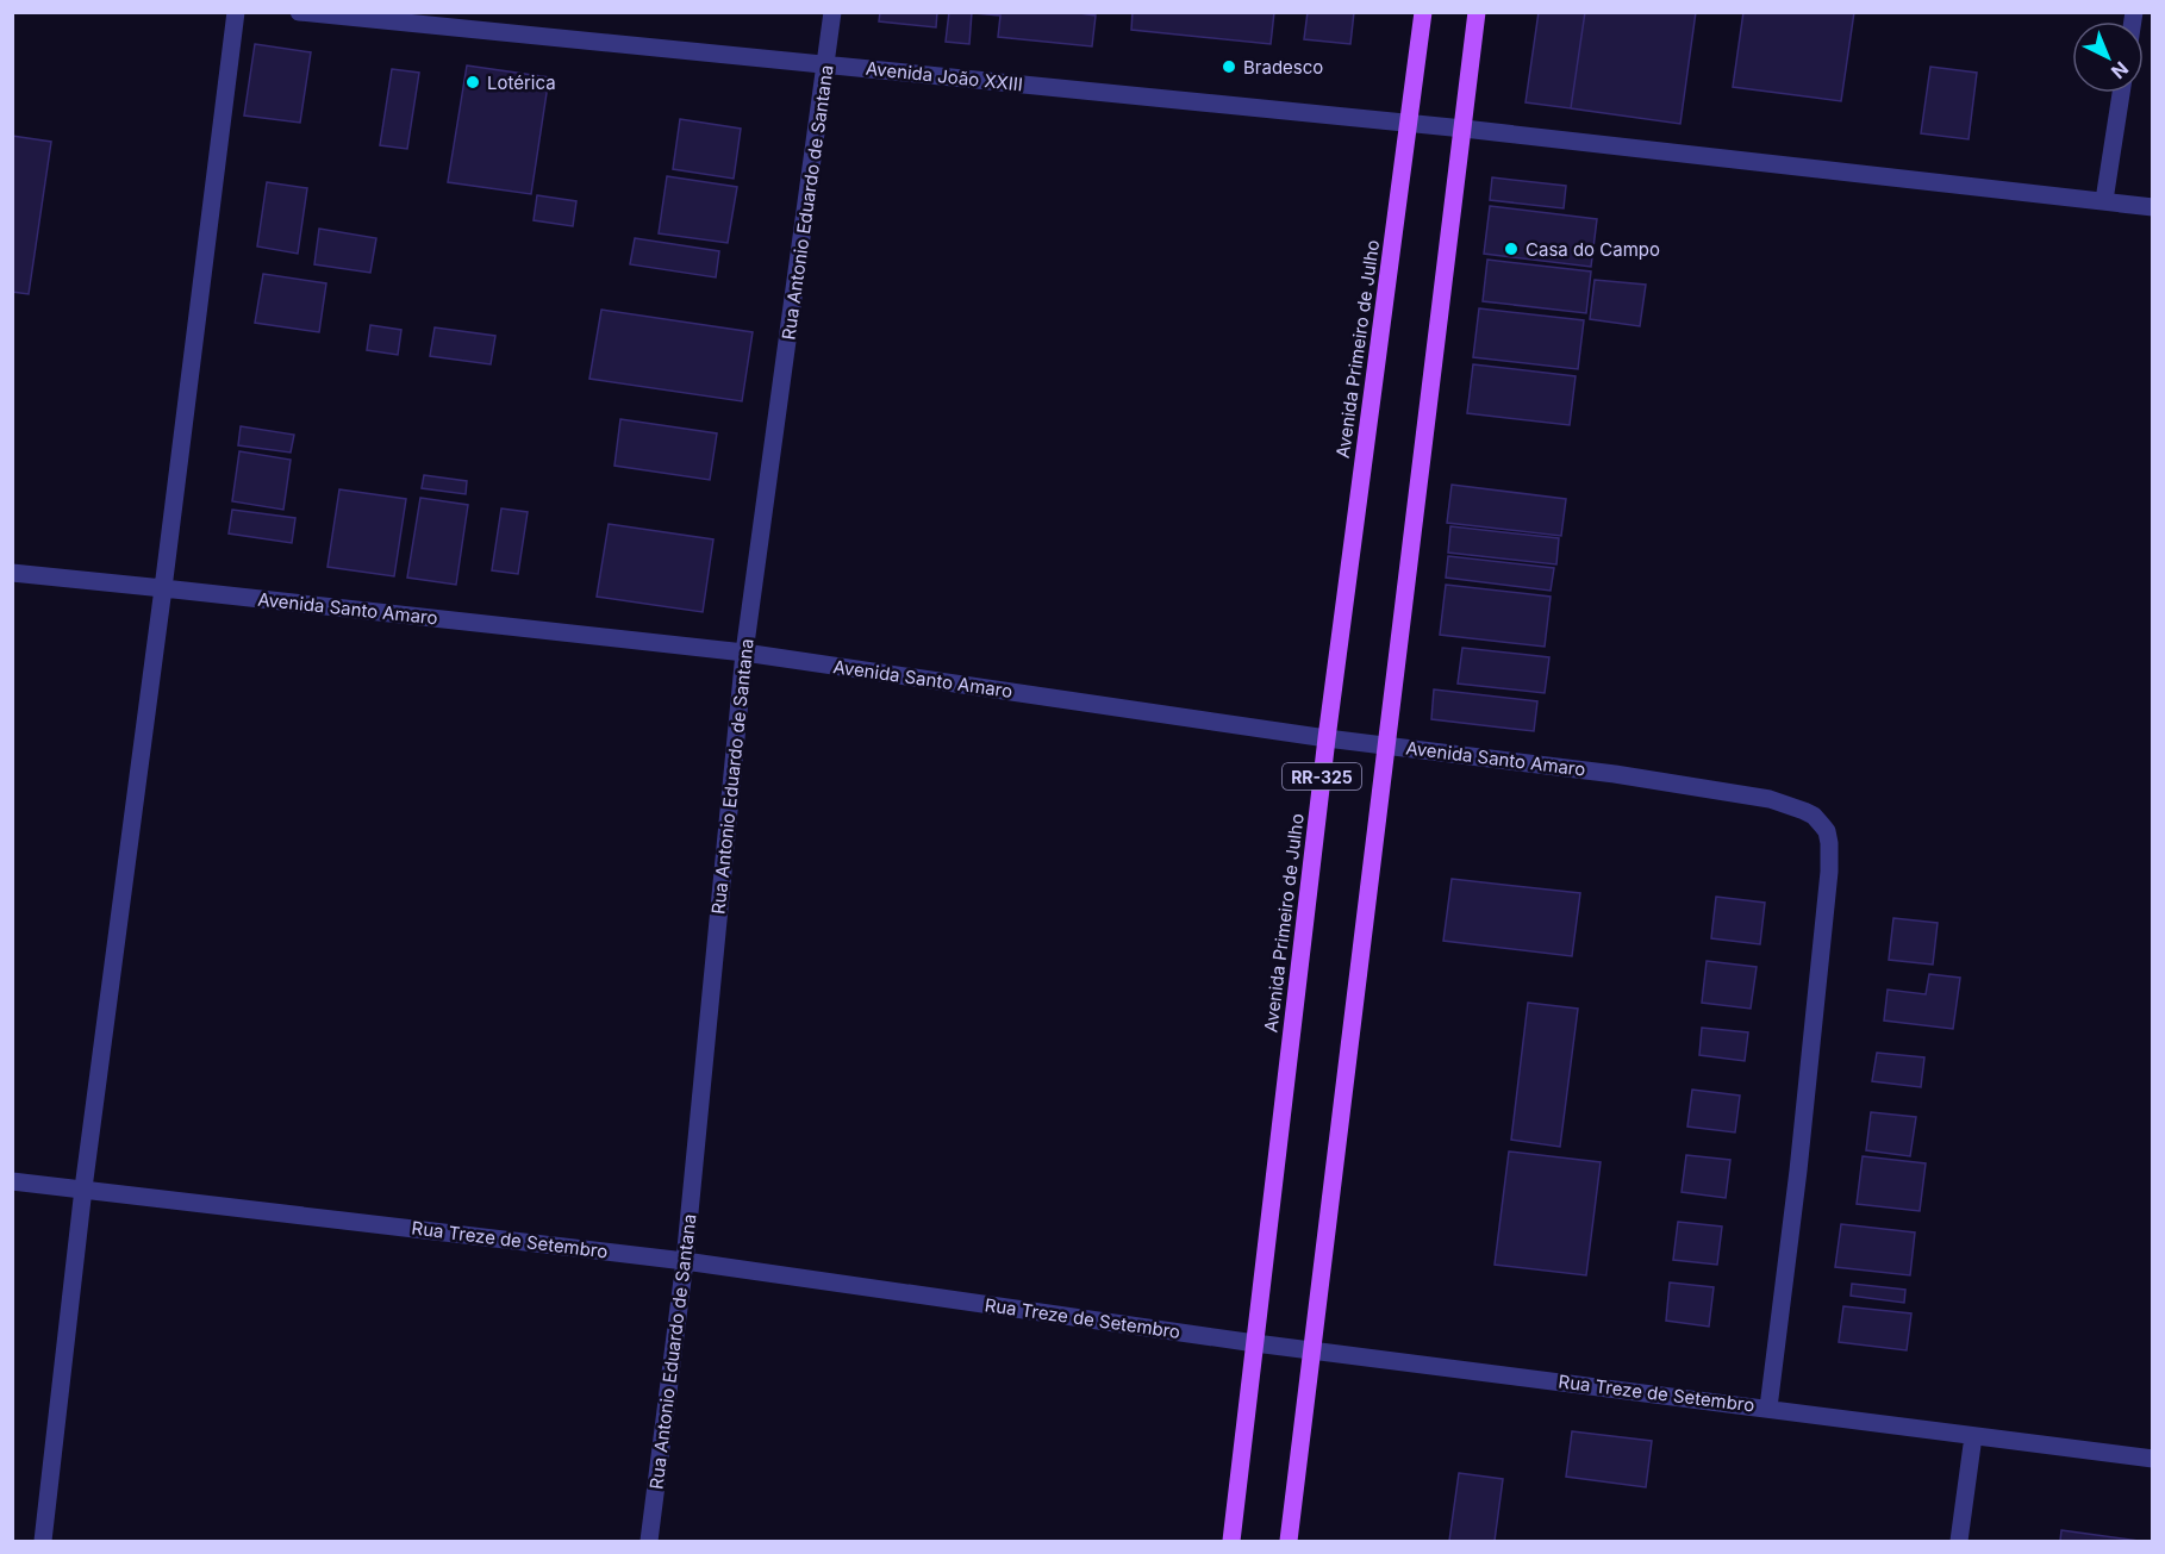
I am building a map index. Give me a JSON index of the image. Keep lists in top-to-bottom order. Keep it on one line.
{"streets":{"main road":["Avenida Primeiro de Julho","RR-325"],"street":["Avenida João XXIII","Rua Antonio Eduardo de Santana","Avenida Santo Amaro","Rua Treze de Setembro"]},"crossings":[["Avenida João XXIII","Rua Antonio Eduardo de Santana"],["Avenida João XXIII","Avenida Primeiro de Julho"],["Avenida João XXIII","RR-325"],["Rua Antonio Eduardo de Santana","Avenida Santo Amaro"],["Rua Antonio Eduardo de Santana","Rua Treze de Setembro"],["Avenida Primeiro de Julho","Avenida Santo Amaro"],["Avenida Primeiro de Julho","Rua Treze de Setembro"],["Avenida Santo Amaro","RR-325"],["Avenida Santo Amaro","Rua Treze de Setembro"],["RR-325","Rua Treze de Setembro"]],"places":["Bradesco","Lotérica","Casa do Campo"],"north":"bottom right"}
